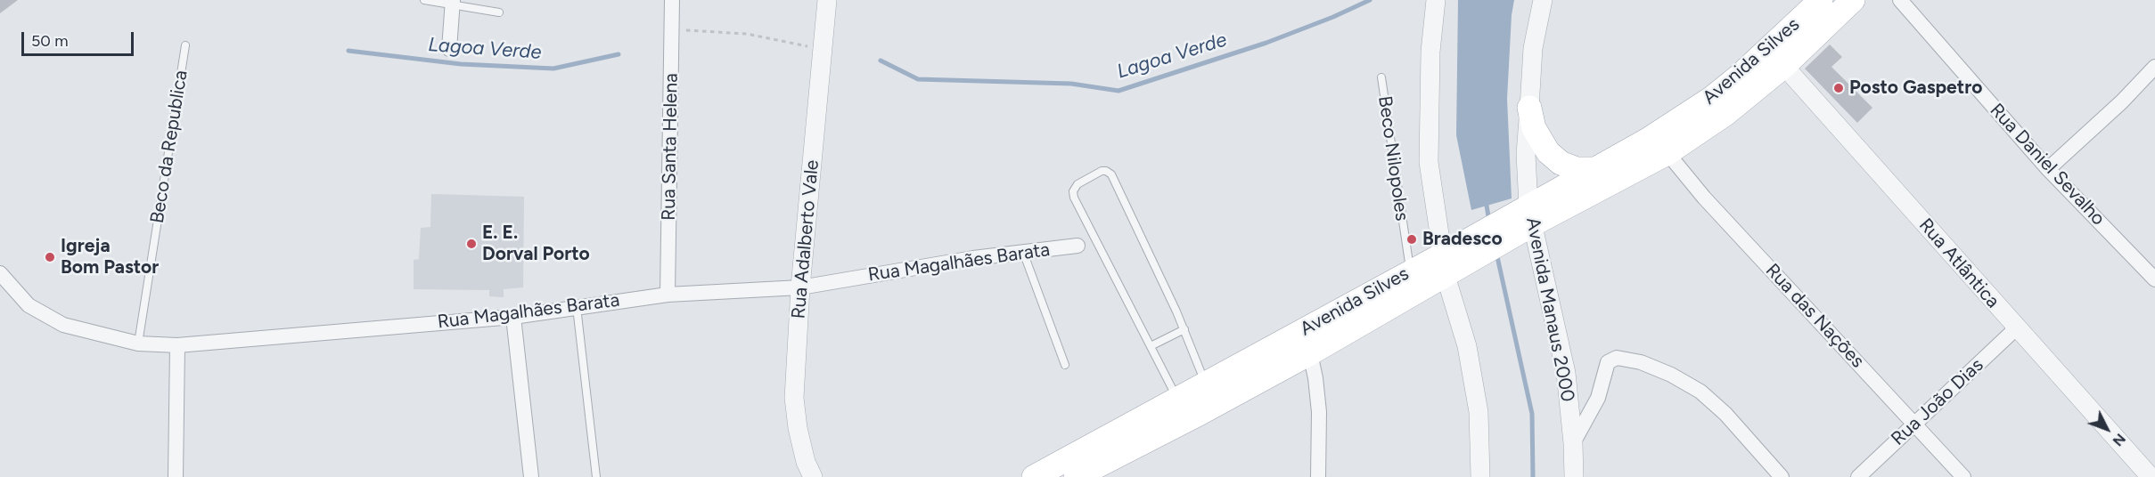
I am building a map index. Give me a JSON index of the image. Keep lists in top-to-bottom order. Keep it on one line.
{"streets":{"main road":["Avenida Silves"],"street":["Rua Santa Helena","Rua Daniel Sevalho","Rua Adalberto Vale","Rua Magalhães Barata","Rua Atlântica","Avenida Manaus 2000","Rua das Nações","Rua João Dias"],"lane":["Beco da Republica","Beco Nilopoles"]},"crossings":[["Avenida Silves","Beco Nilopoles"],["Avenida Silves","Rua Atlântica"],["Avenida Silves","Avenida Manaus 2000"],["Avenida Silves","Rua das Nações"],["Beco da Republica","Rua Magalhães Barata"],["Rua Santa Helena","Rua Magalhães Barata"],["Rua Adalberto Vale","Rua Magalhães Barata"],["Rua Atlântica","Rua João Dias"],["Rua das Nações","Rua João Dias"]],"water":["Lagoa Verde"],"places":["Posto Gaspetro","Bradesco","E. E. Dorval Porto","Igreja Bom Pastor"],"scale_bar":"50 m","north":"bottom right"}
